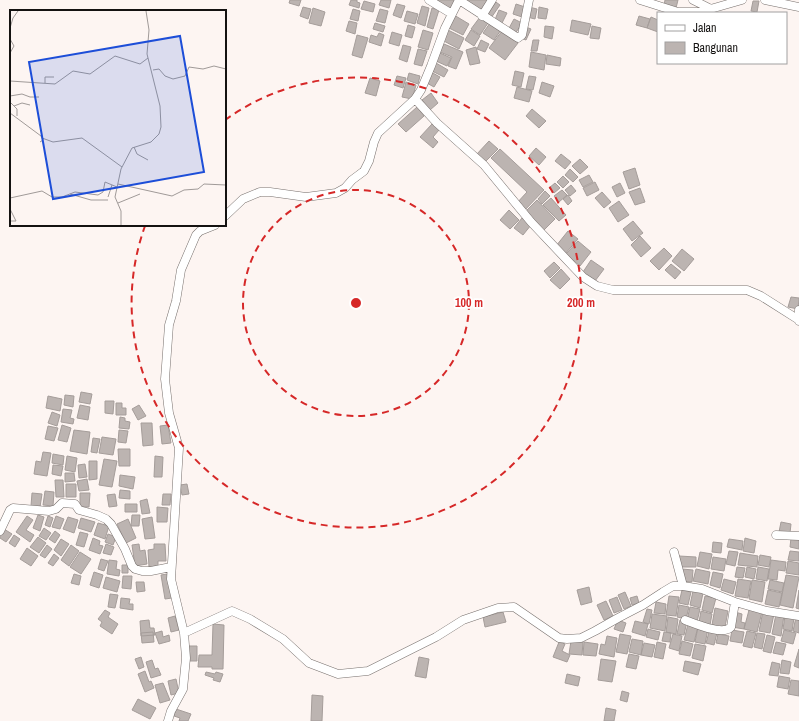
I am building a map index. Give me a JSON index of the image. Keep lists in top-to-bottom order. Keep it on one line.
{"legend":["Jalan","Bangunan"],"rings":["100 m","200 m"]}
